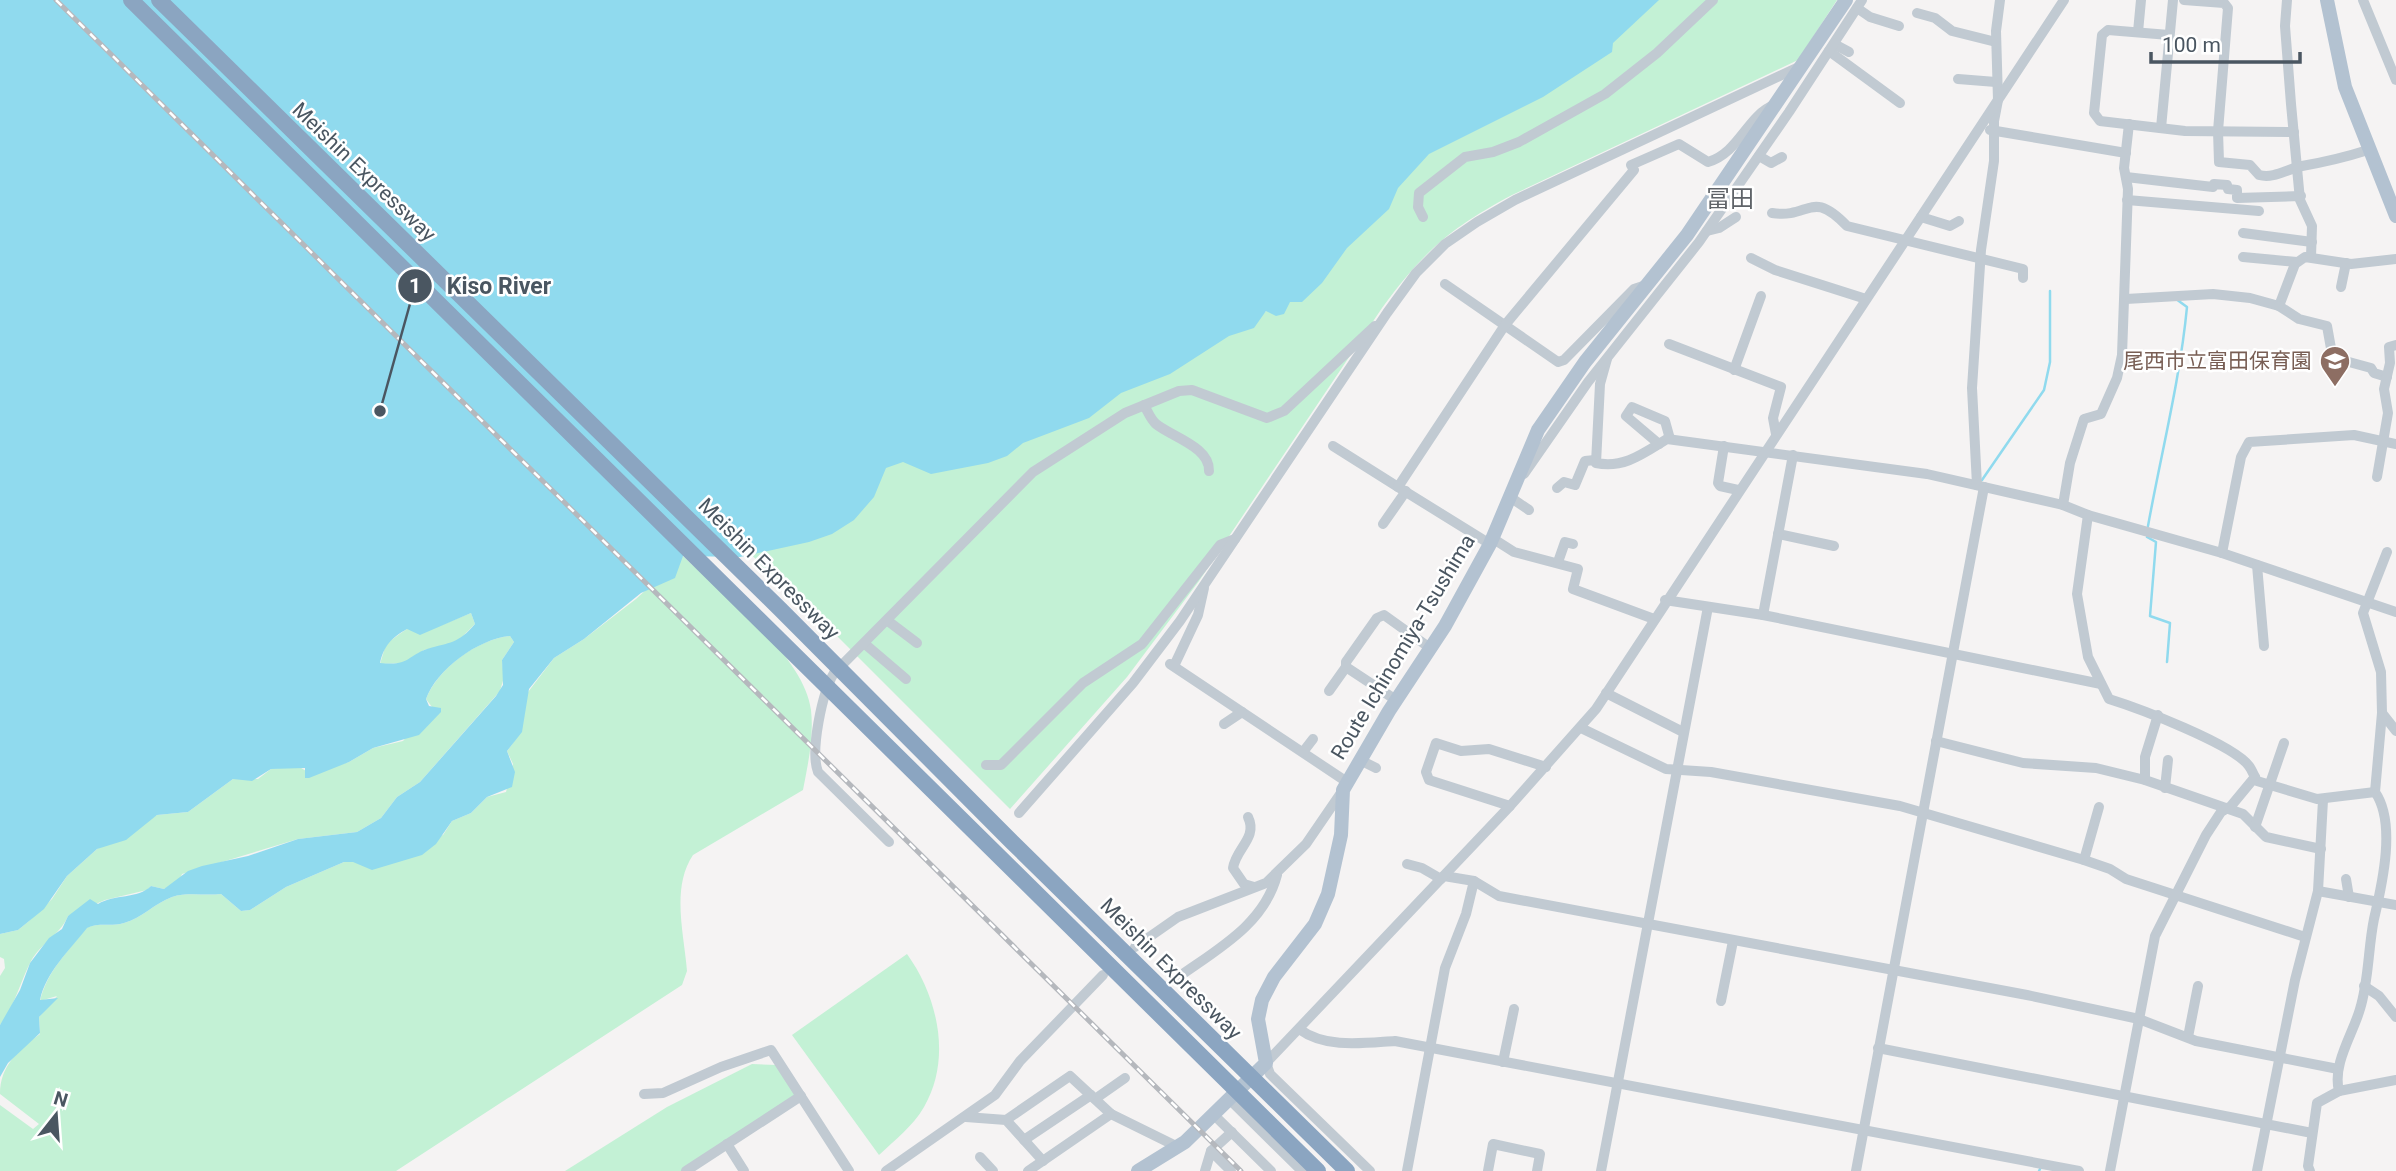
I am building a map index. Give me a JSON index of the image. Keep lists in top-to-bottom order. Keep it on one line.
{"streets":{"highway":["Meishin Expressway"],"main road":["Route Ichinomiya-Tsushima"]},"districts":["冨田"],"places":{"school or university":["尾西市立富田保育園"],"other":["Kiso River"]},"scale_bar":"100 m","north":"top"}
